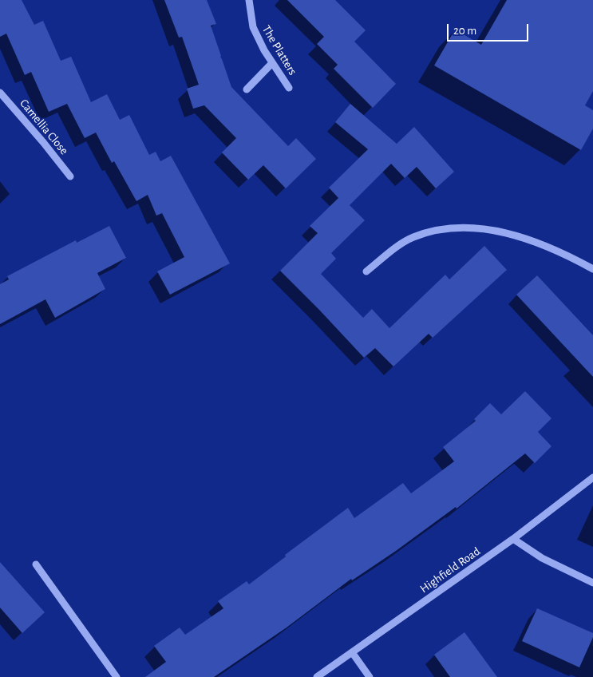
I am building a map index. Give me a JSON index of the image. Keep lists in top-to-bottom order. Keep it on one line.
{"streets":{"street":["The Platters","Camellia Close","Highfield Road"]},"scale_bar":"20 m"}
